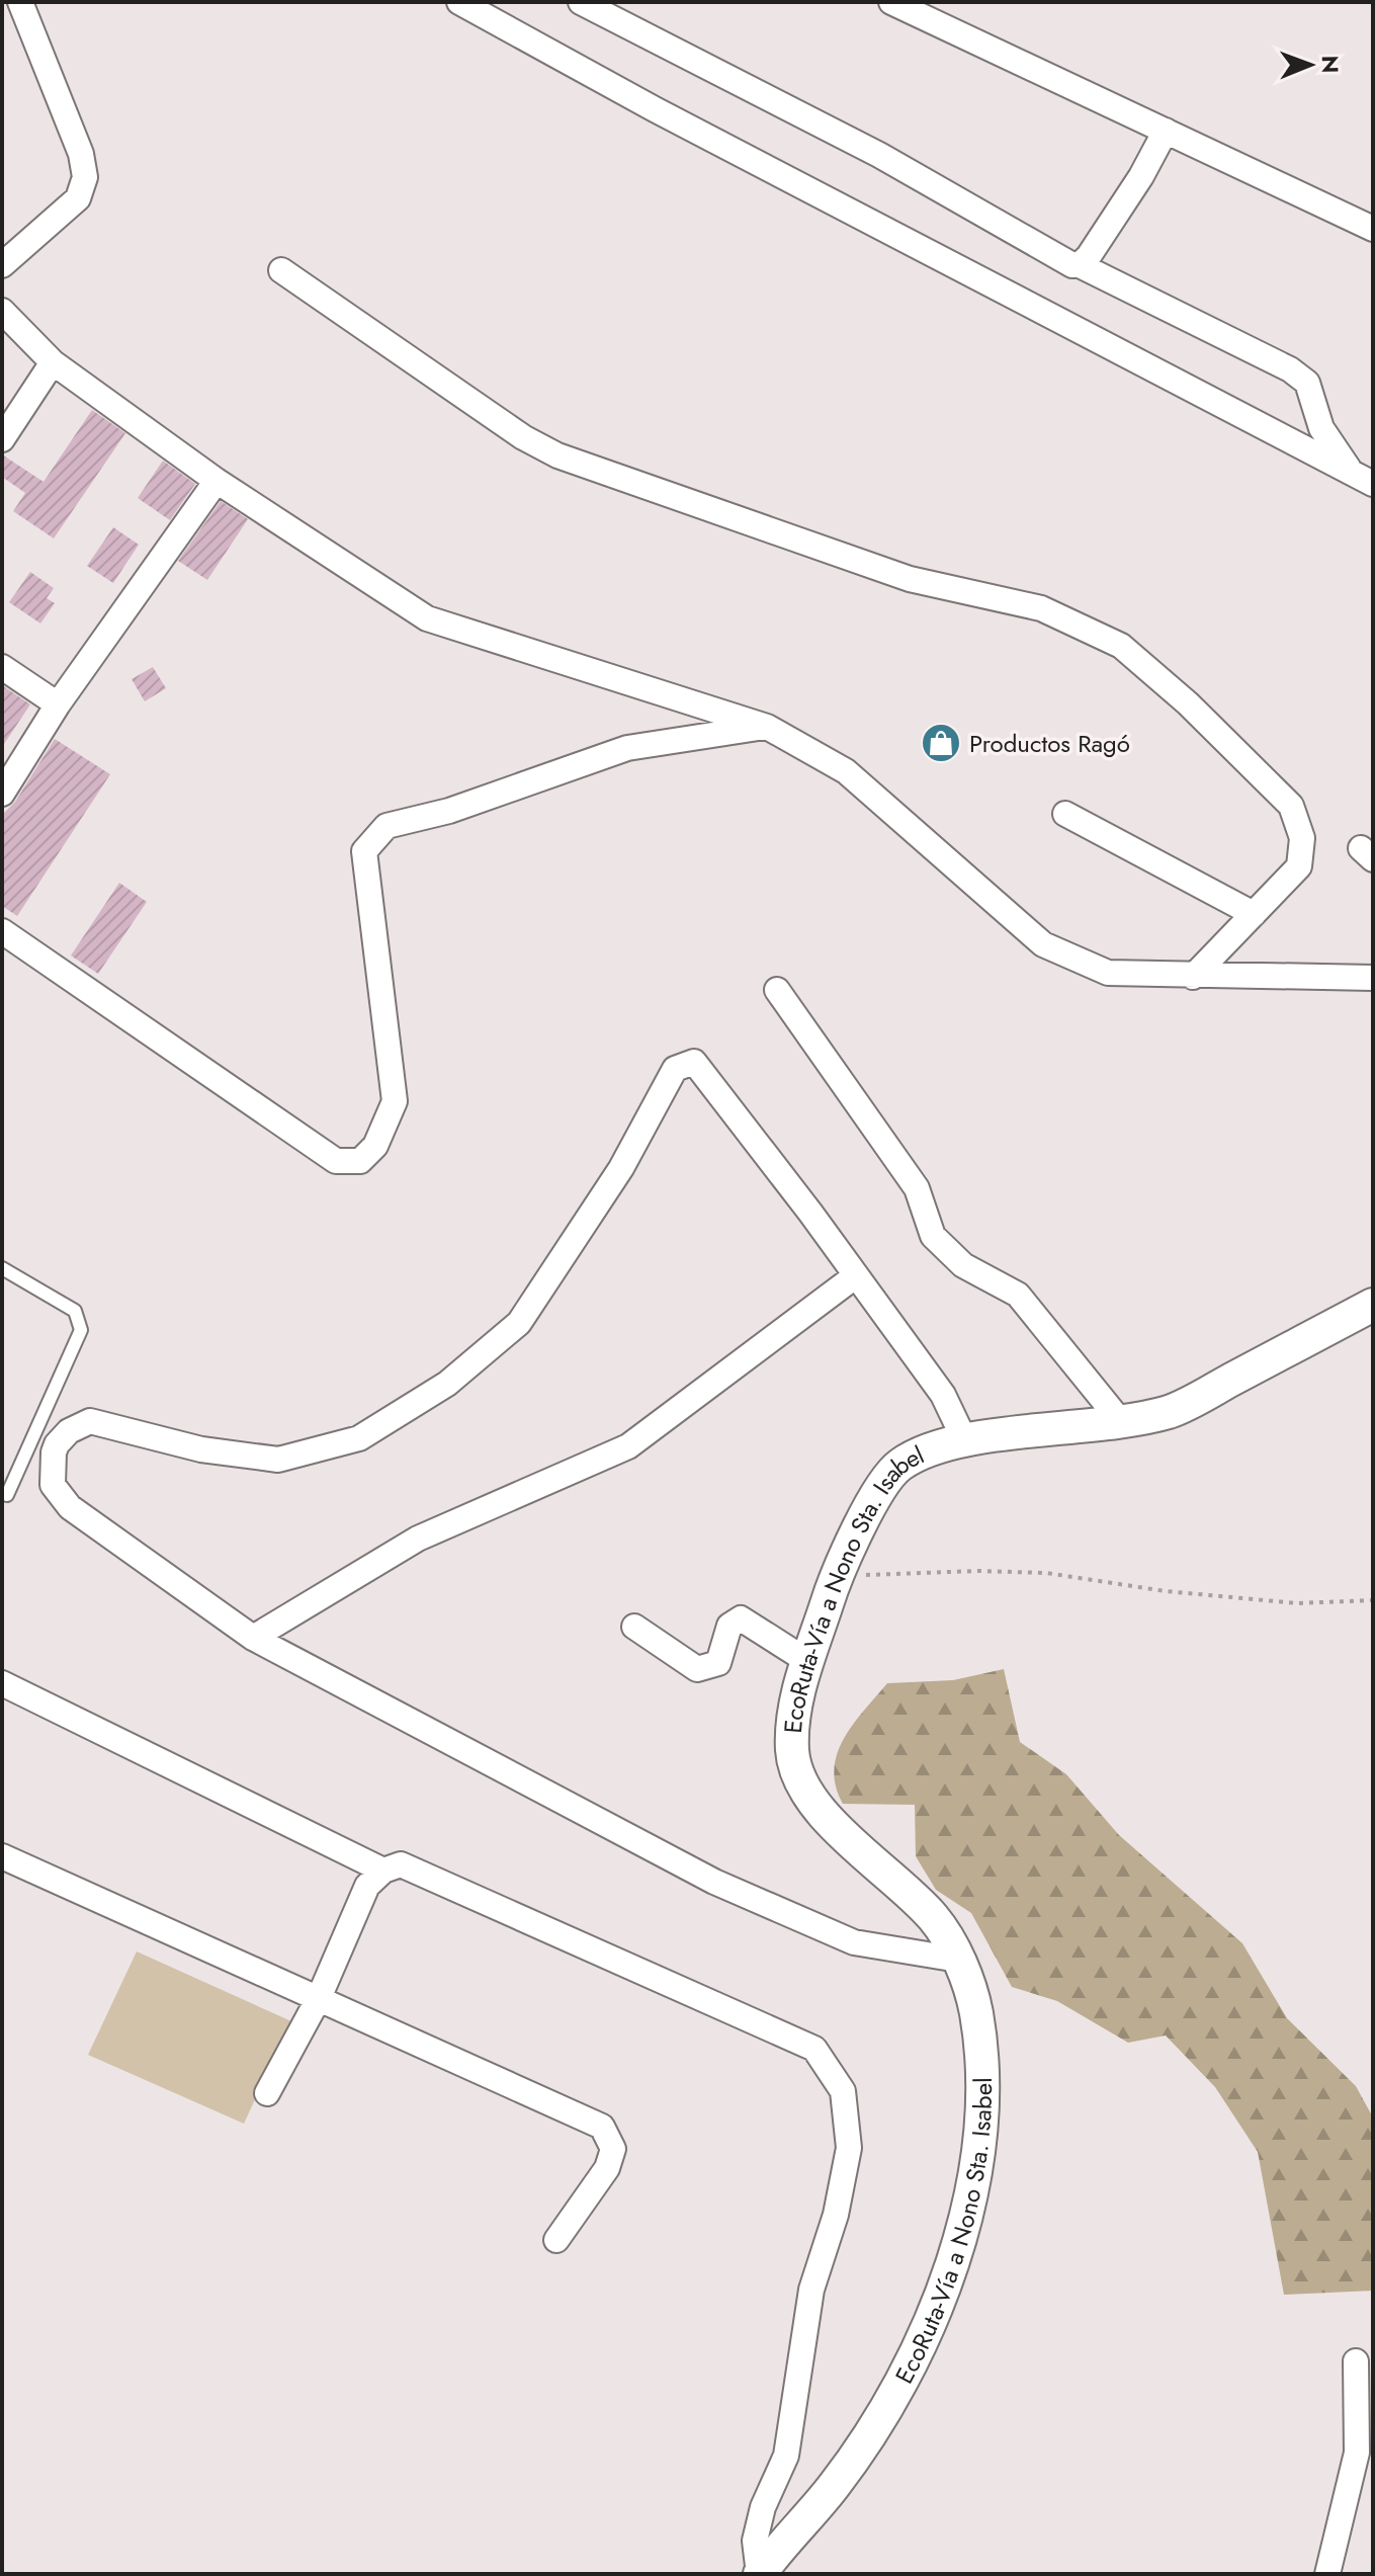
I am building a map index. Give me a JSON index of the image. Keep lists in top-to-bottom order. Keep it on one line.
{"streets":{"main road":["EcoRuta-Vía a Nono Sta. Isabel"]},"places":{"shop":["Productos Ragó"]},"north":"right"}
